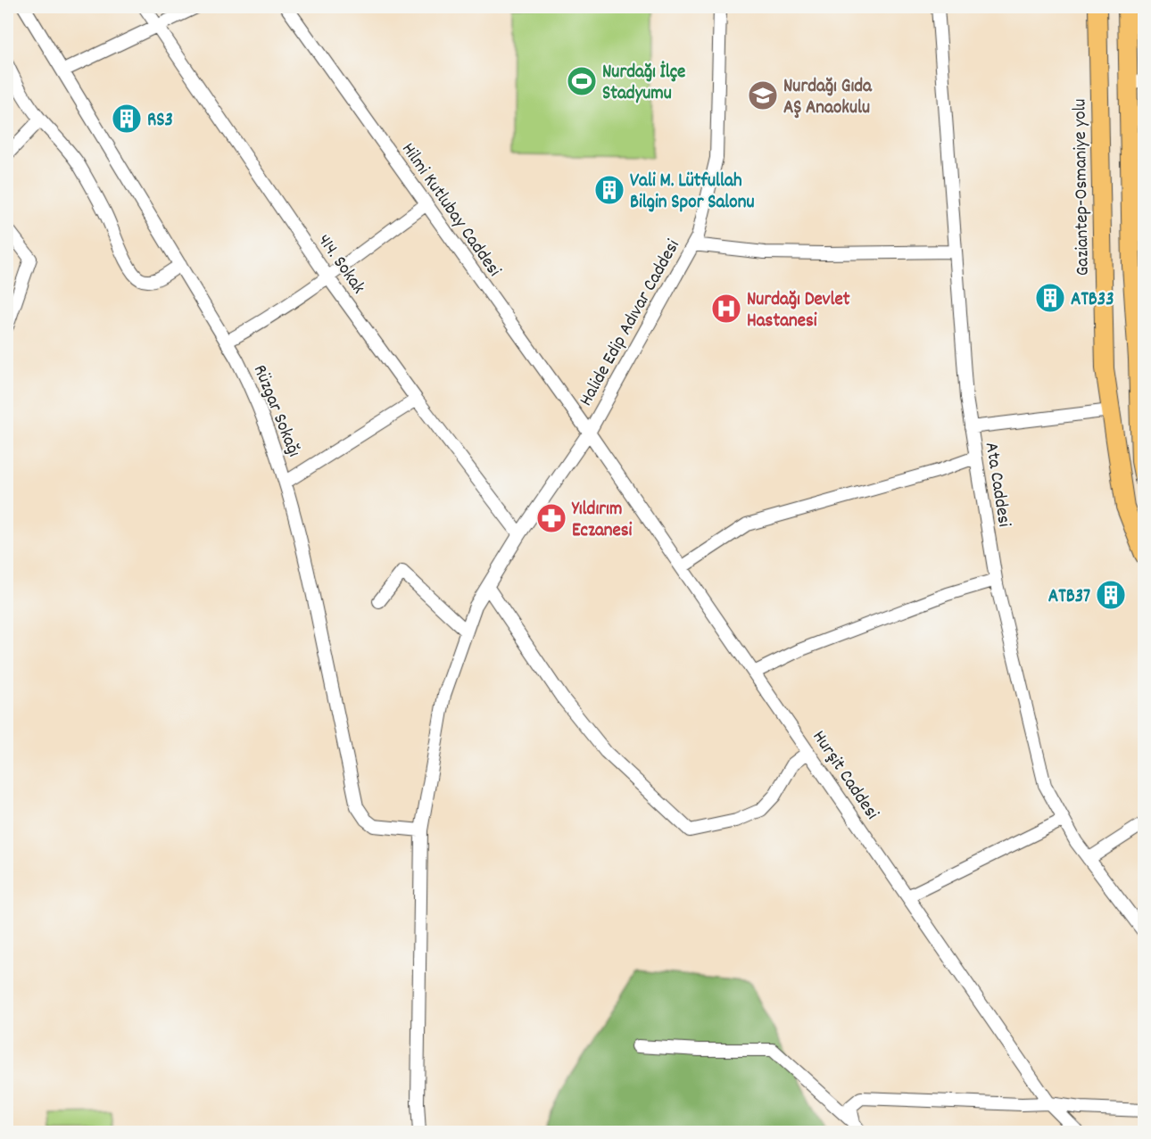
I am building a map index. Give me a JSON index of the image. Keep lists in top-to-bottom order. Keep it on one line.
{"streets":{"highway":["Gaziantep-Osmaniye yolu"],"street":["Hilmi Kutlubay Caddesi","414. Sokak","Halide Edip Adıvar Caddesi","Rüzgar Sokağı","Ata Caddesi","Hurşit Caddesi"]},"crossings":[["Hilmi Kutlubay Caddesi","Halide Edip Adıvar Caddesi"],["Hilmi Kutlubay Caddesi","Hurşit Caddesi"],["414. Sokak","Halide Edip Adıvar Caddesi"],["Halide Edip Adıvar Caddesi","Rüzgar Sokağı"],["Halide Edip Adıvar Caddesi","Hurşit Caddesi"]],"places":{"sports":["Nurdağı İlçe Stadyumu"],"school or university":["Nurdağı Gıda AŞ Anaokulu"],"building":["RS3","Vali M. Lütfullah Bilgin Spor Salonu","ATB33","ATB37"],"hospital":["Nurdağı Devlet Hastanesi"],"pharmacy":["Yıldırım Eczanesi"]}}
